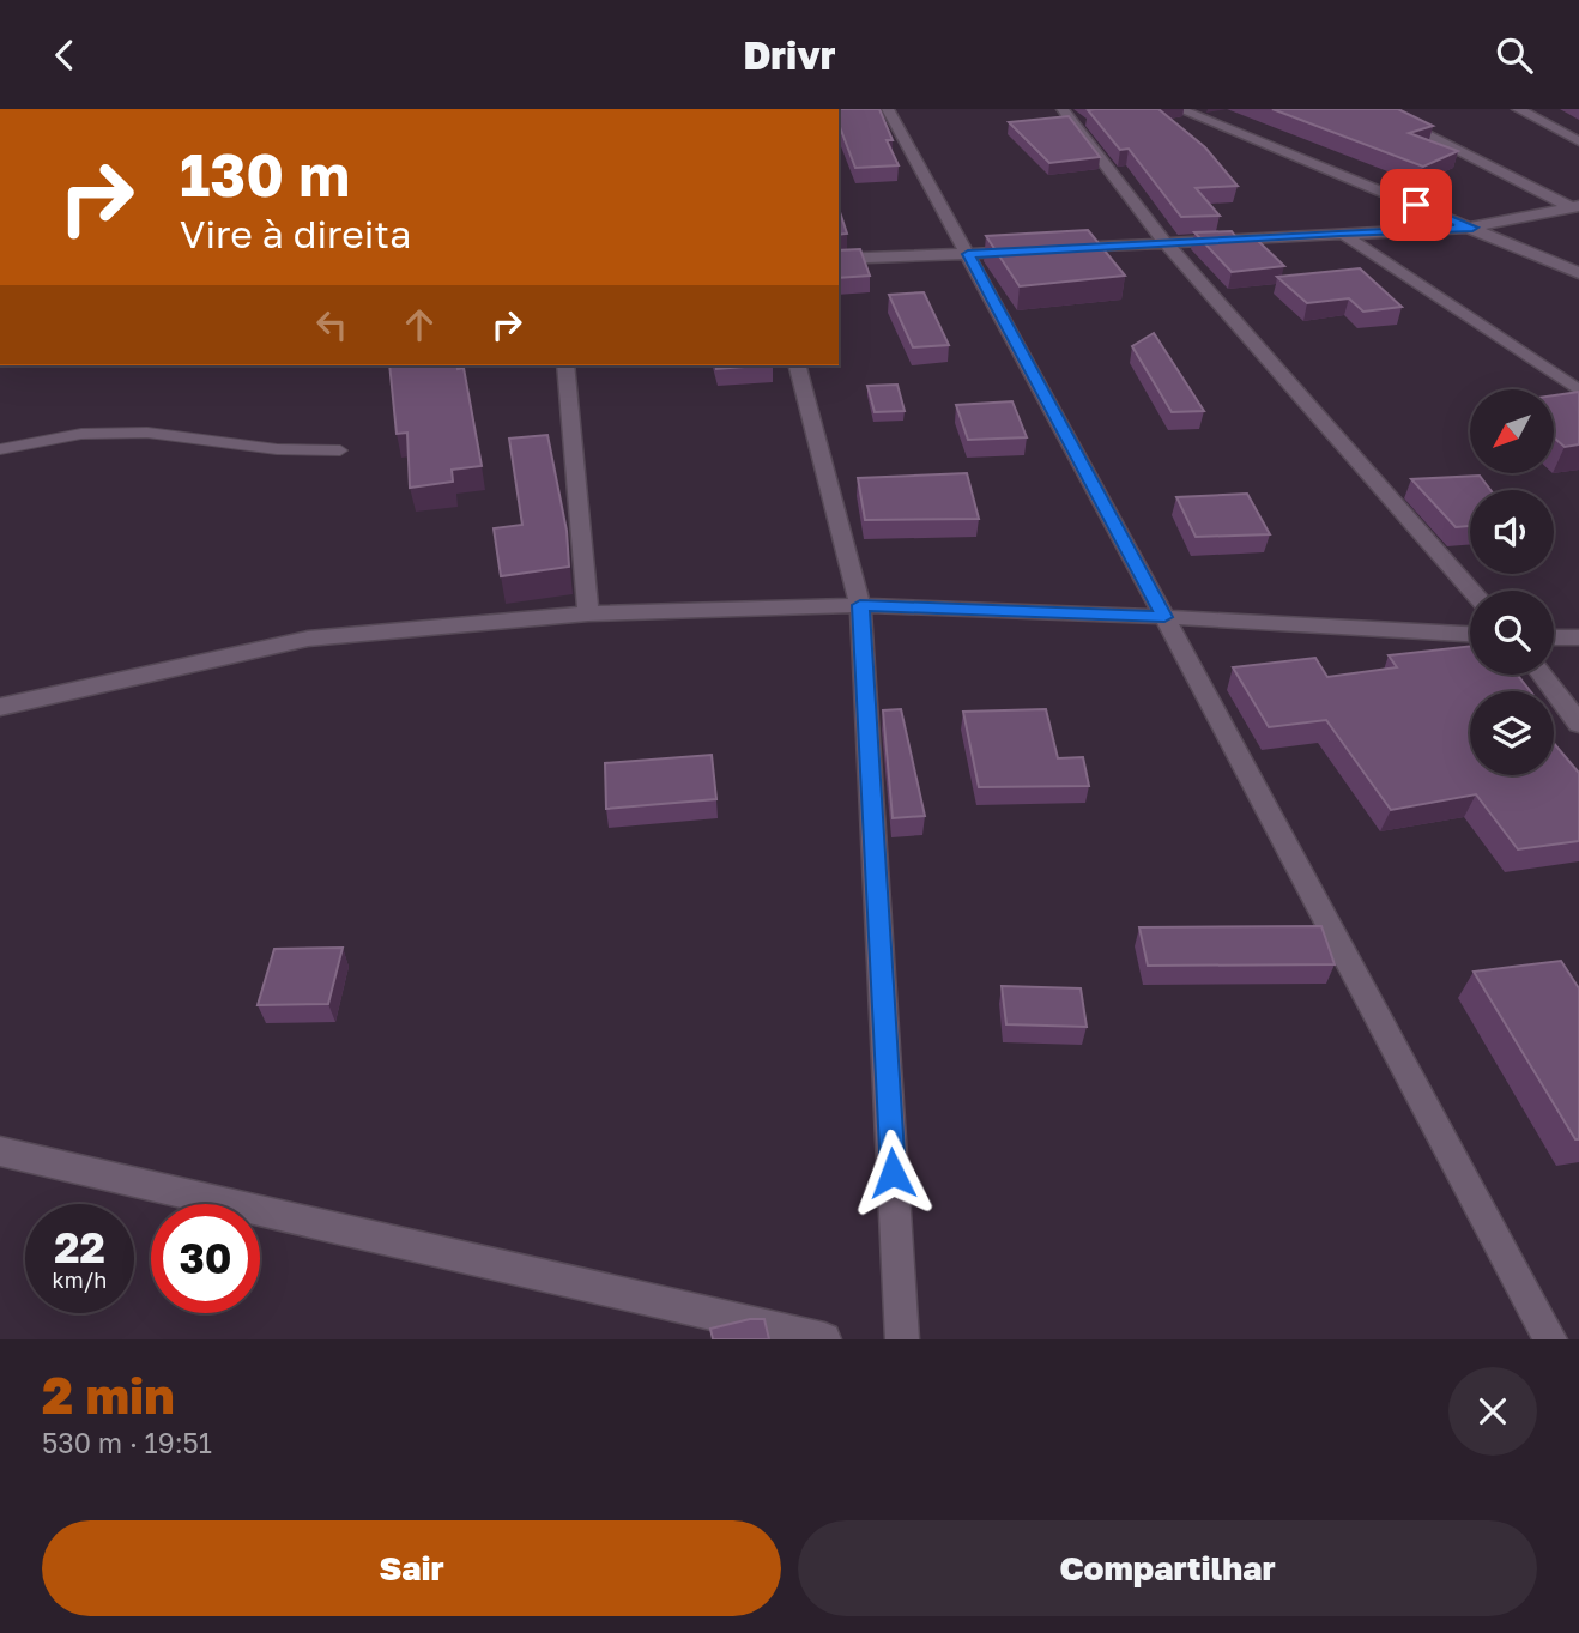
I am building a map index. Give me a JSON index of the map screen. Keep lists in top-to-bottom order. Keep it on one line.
{"north":"bottom left","page":{"header":"Drivr","turn":["130 m","Vire à direita"],"speed":"22 km/h","limit":"30","heading":["2 min","530 m · 19:51"],"buttons":["Sair","Compartilhar"]}}
